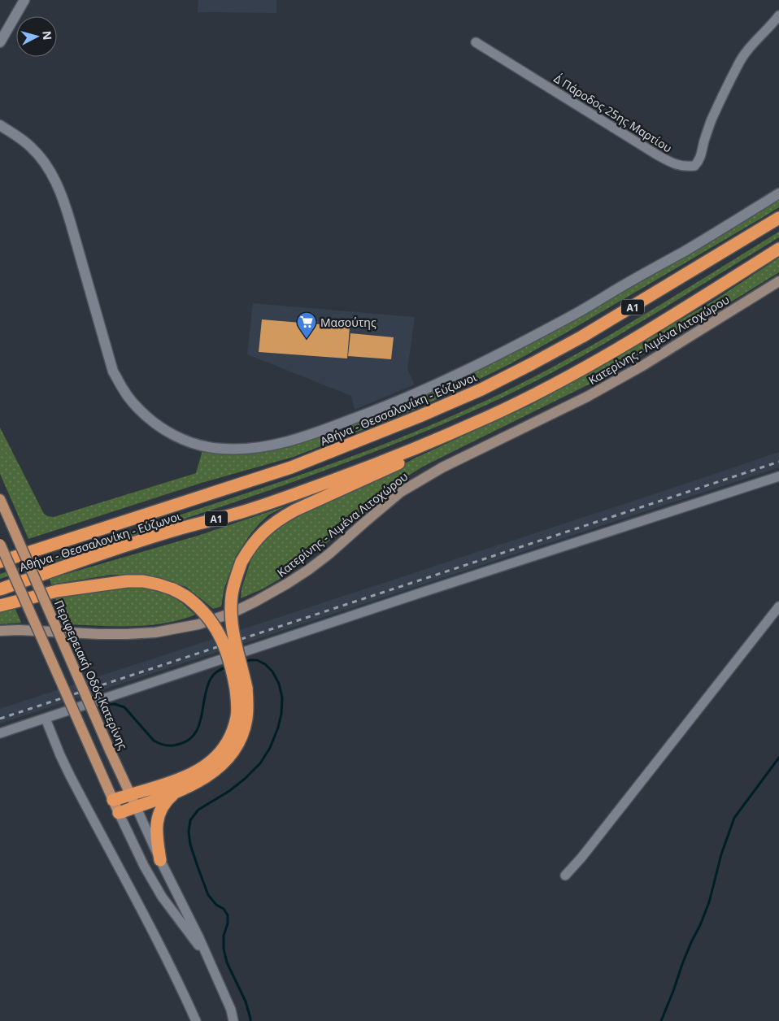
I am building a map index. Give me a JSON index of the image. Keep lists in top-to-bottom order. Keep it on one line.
{"streets":{"highway":["Α1","Αθήνα - Θεσσαλονίκη - Εύζωνοι"],"main road":["Κατερίνης - Λιμένα Λιτοχώρου","Περιφερειακή Οδός Κατερίνης"],"street":["Δ΄ Πάροδος 25ης Μαρτίου"]},"places":{"supermarket":["Μασούτης"]},"north":"right"}
